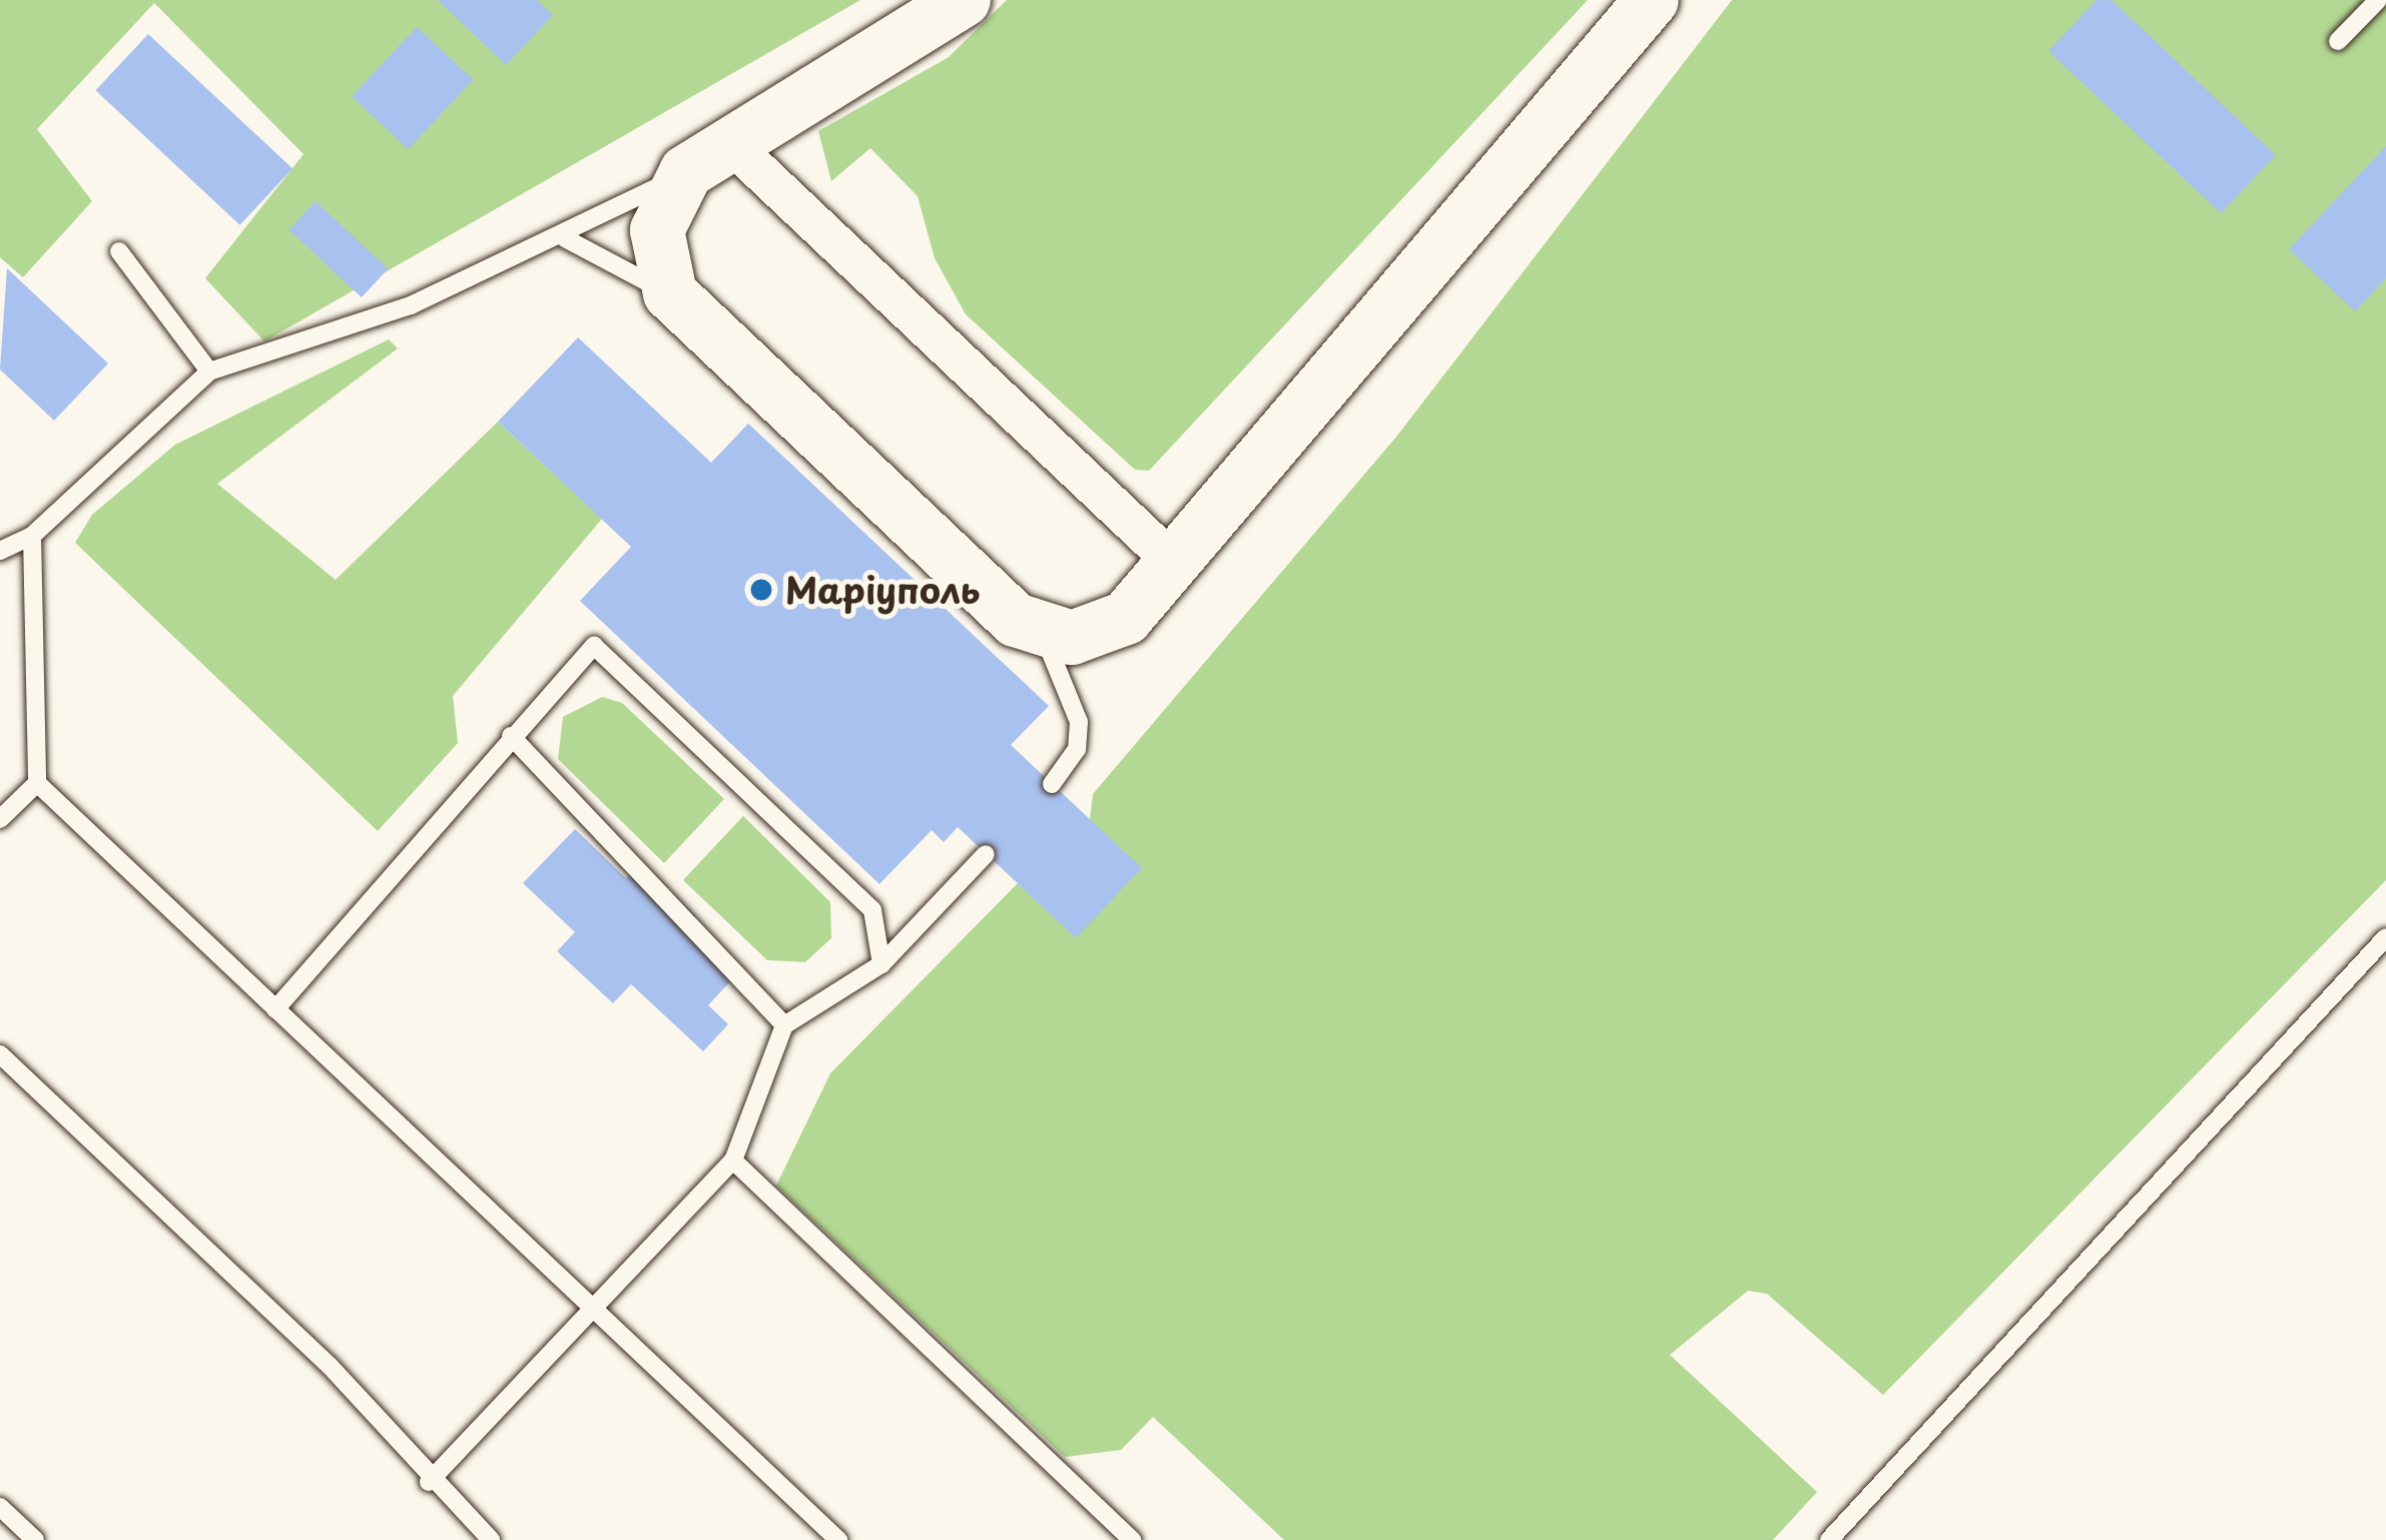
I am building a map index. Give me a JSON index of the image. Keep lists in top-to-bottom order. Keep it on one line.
{"places":["Маріуполь"]}
